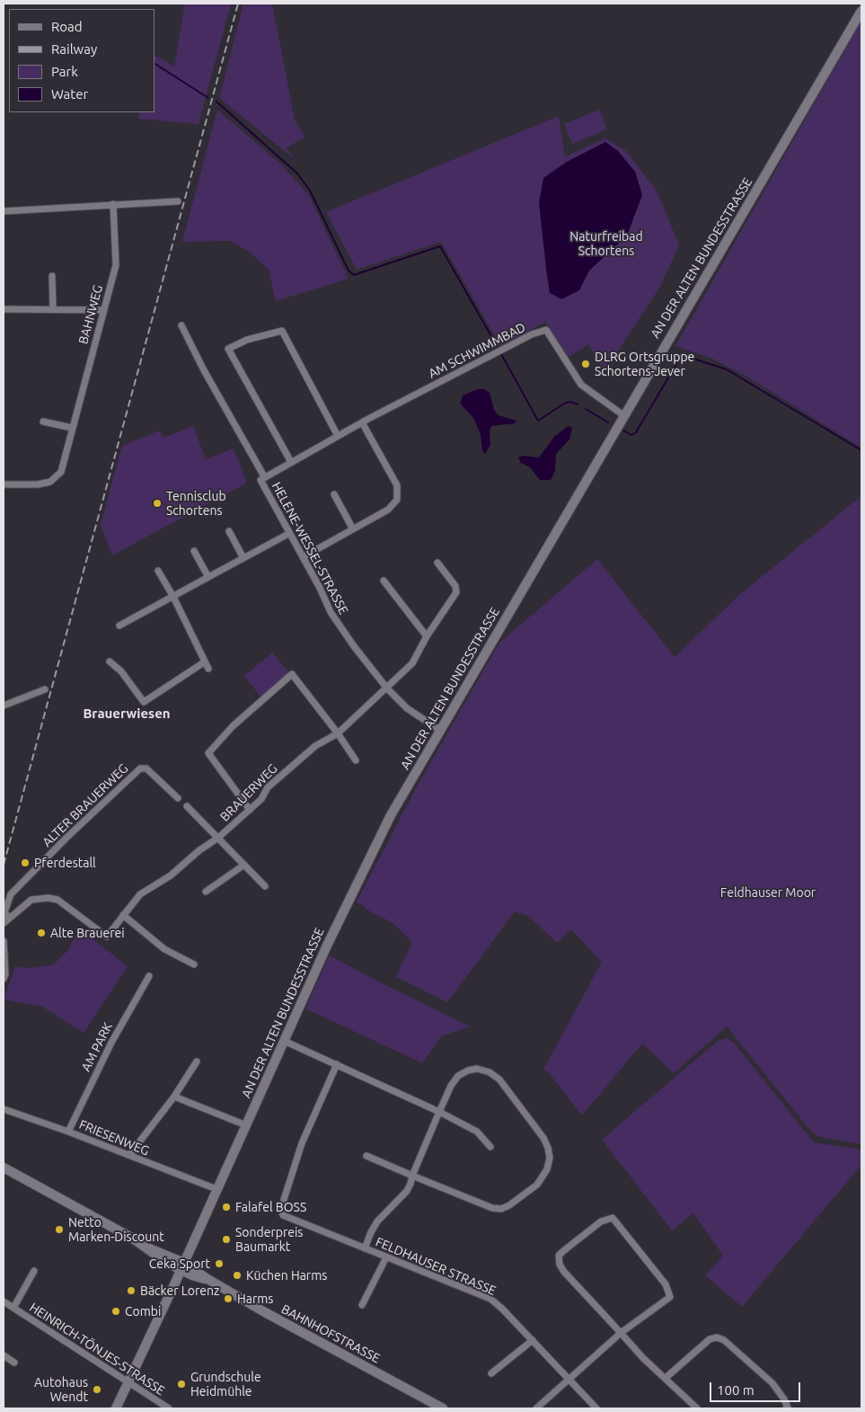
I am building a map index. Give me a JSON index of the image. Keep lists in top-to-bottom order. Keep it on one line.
{"streets":{"street":["AN DER ALTEN BUNDESSTRASSE","BAHNWEG","AM SCHWIMMBAD","HELENE-WESSEL-STRASSE","BRAUERWEG","ALTER BRAUERWEG","AM PARK","FRIESENWEG","FELDHAUSER STRASSE","BAHNHOFSTRASSE","HEINRICH-TÖNJES-STRASSE"]},"crossings":[["AN DER ALTEN BUNDESSTRASSE","AM SCHWIMMBAD"],["AN DER ALTEN BUNDESSTRASSE","HELENE-WESSEL-STRASSE"],["AN DER ALTEN BUNDESSTRASSE","FRIESENWEG"],["AN DER ALTEN BUNDESSTRASSE","BAHNHOFSTRASSE"],["AN DER ALTEN BUNDESSTRASSE","HEINRICH-TÖNJES-STRASSE"],["AM SCHWIMMBAD","HELENE-WESSEL-STRASSE"],["HELENE-WESSEL-STRASSE","BRAUERWEG"],["BRAUERWEG","ALTER BRAUERWEG"],["AM PARK","FRIESENWEG"]],"districts":["Brauerwiesen"],"parks":["Naturfreibad Schortens","Feldhauser Moor"],"places":["DLRG Ortsgruppe Schortens-Jever","Tennisclub Schortens","Pferdestall","Alte Brauerei","Falafel BOSS","Netto Marken-Discount","Sonderpreis Baumarkt","Ceka Sport","Küchen Harms","Bäcker Lorenz","Harms","Combi","Grundschule Heidmühle","Autohaus Wendt"],"legend":["Road","Railway","Park","Water"],"scale_bar":"100 m"}
